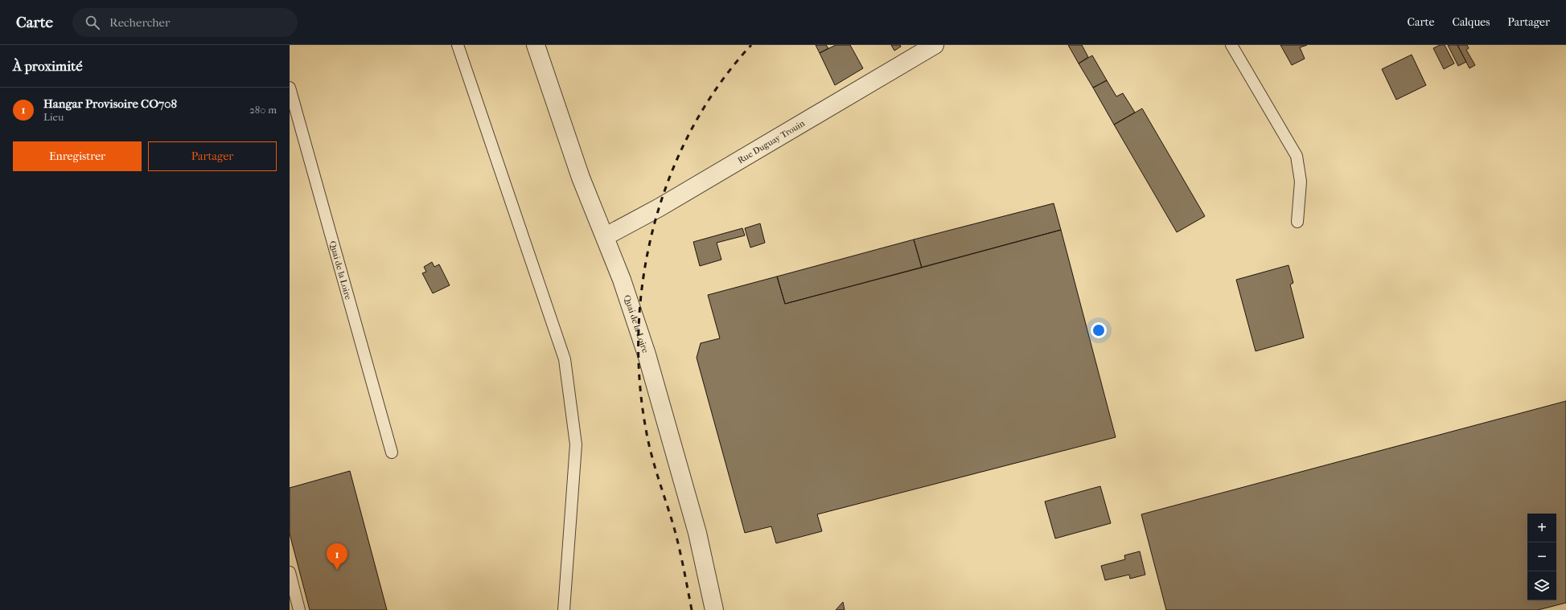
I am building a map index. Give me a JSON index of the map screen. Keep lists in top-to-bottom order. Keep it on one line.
{"streets":{"street":["Rue Duguay Trouin","Quai de la Loire"]},"crossings":[["Rue Duguay Trouin","Quai de la Loire"]],"page":{"header":"Carte","search":"Rechercher","nav":["Carte","Calques","Partager"],"heading":"À proximité","list":[{"mark":"1","name":"Hangar Provisoire CO708","note":"Lieu","value":"280 m"}],"buttons":["Enregistrer","Partager"],"map_buttons":["+","−"],"pins":"1"}}
